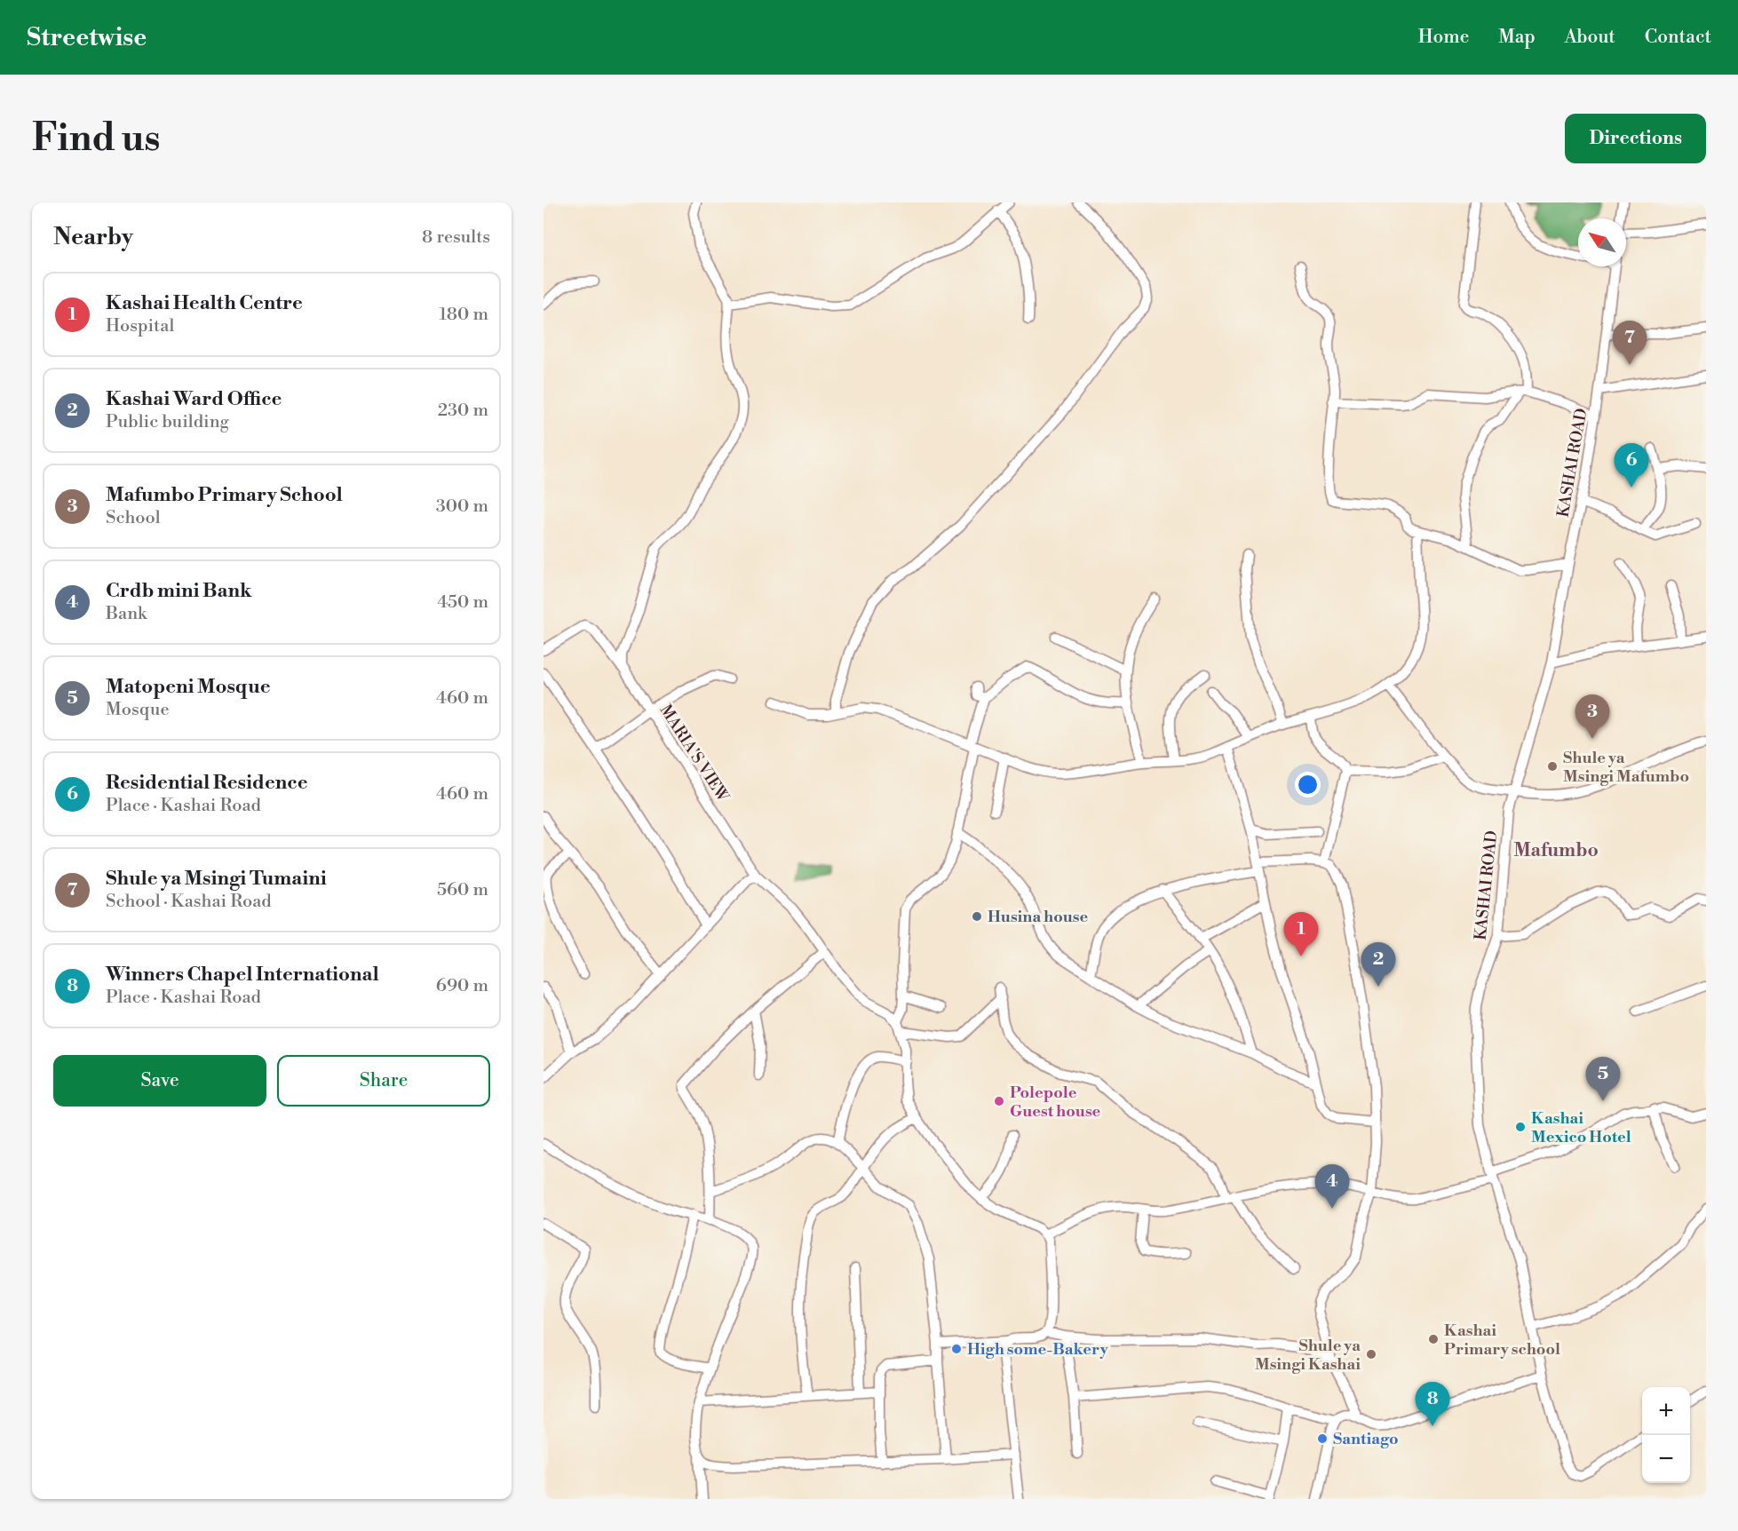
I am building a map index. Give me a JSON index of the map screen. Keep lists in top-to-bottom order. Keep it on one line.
{"streets":{"street":["KASHAI ROAD","MARIA'S VIEW"]},"districts":["Mafumbo"],"places":["Shule ya Msingi Mafumbo","Husina house","Polepole Guest house","Kashai Mexico Hotel","Kashai Primary school","High some-Bakery","Shule ya Msingi Kashai","Santiago"],"north":"top left","page":{"header":"Streetwise","nav":["Home","Map","About","Contact"],"buttons":["Directions",["Save","Share"]],"title":"Find us","heading":["Nearby","8 results"],"list":[{"mark":"1","name":"Kashai Health Centre","note":"Hospital","value":"180 m"},{"mark":"2","name":"Kashai Ward Office","note":"Public building","value":"230 m"},{"mark":"3","name":"Mafumbo Primary School","note":"School","value":"300 m"},{"mark":"4","name":"Crdb mini Bank","note":"Bank","value":"450 m"},{"mark":"5","name":"Matopeni Mosque","note":"Mosque","value":"460 m"},{"mark":"6","name":"Residential Residence","note":"Place · Kashai Road","value":"460 m"},{"mark":"7","name":"Shule ya Msingi Tumaini","note":"School · Kashai Road","value":"560 m"},{"mark":"8","name":"Winners Chapel International","note":"Place · Kashai Road","value":"690 m"}],"pins":["7","6","3","1","2","5","4","8"],"map_buttons":["+","−"]}}
